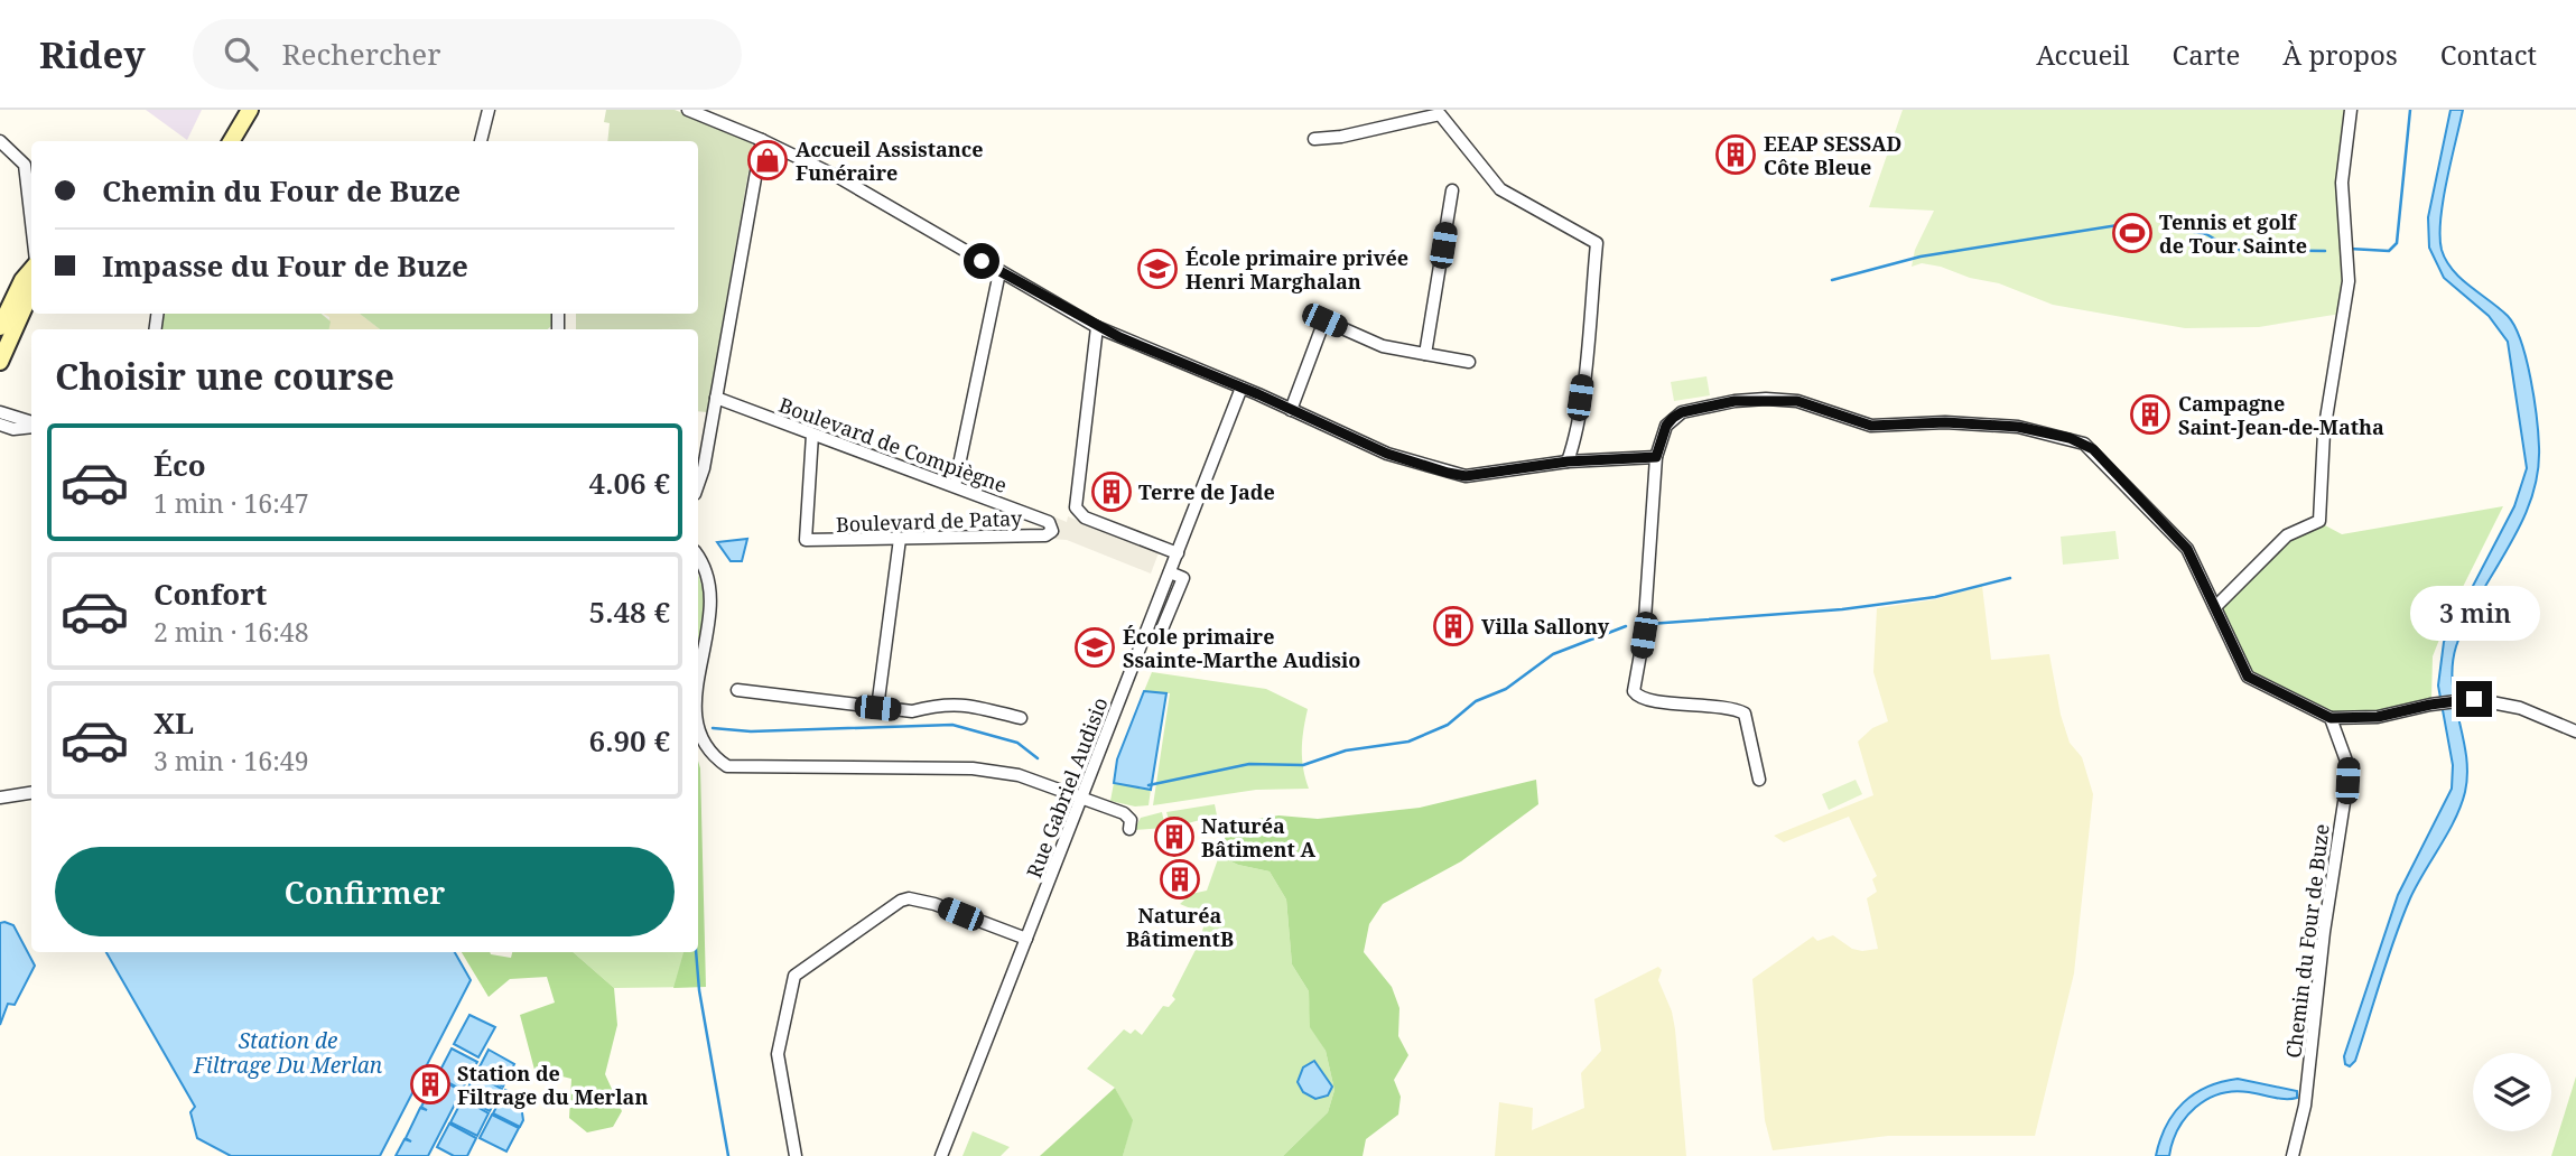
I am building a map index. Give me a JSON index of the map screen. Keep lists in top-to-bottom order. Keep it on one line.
{"streets":{"street":["Boulevard de Compiègne","Boulevard de Patay","Rue Gabriel Audisio","Chemin du Four de Buze"]},"crossings":[["Boulevard de Compiègne","Boulevard de Patay"]],"water":["Station de Filtrage Du Merlan"],"places":{"building":["EEAP SESSAD Côte Bleue","Campagne Saint-Jean-de-Matha","Terre de Jade","Villa Sallony","Naturéa Bâtiment A","Naturéa BâtimentB","Station de Filtrage du Merlan"],"shop":["Accueil Assistance Funéraire"],"sports":["Tennis et golf de Tour Sainte"],"school or university":["École primaire privée Henri Marghalan","École primaire Ssainte-Marthe Audisio"]},"page":{"header":"Ridey","search":"Rechercher","nav":["Accueil","Carte","À propos","Contact"],"banner":["Chemin du Four de Buze","Impasse du Four de Buze"],"heading":"Choisir une course","list":[{"name":"Éco","note":"1 min · 16:47","value":"4.06 €"},{"name":"Confort","note":"2 min · 16:48","value":"5.48 €"},{"name":"XL","note":"3 min · 16:49","value":"6.90 €"}],"bubble":"3 min","buttons":"Confirmer"}}
